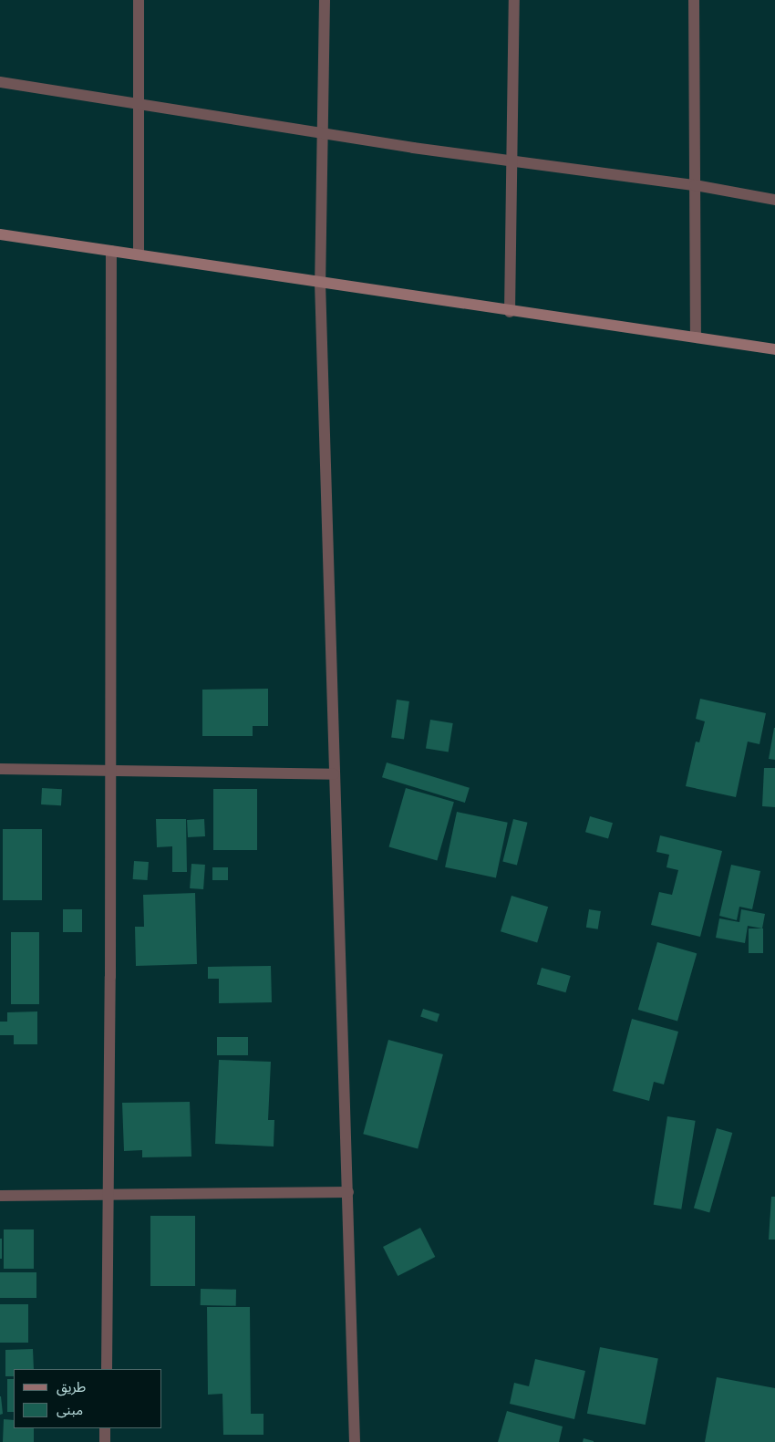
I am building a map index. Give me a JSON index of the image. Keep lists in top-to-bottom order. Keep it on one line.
{"legend":["طريق","مبنى"]}
